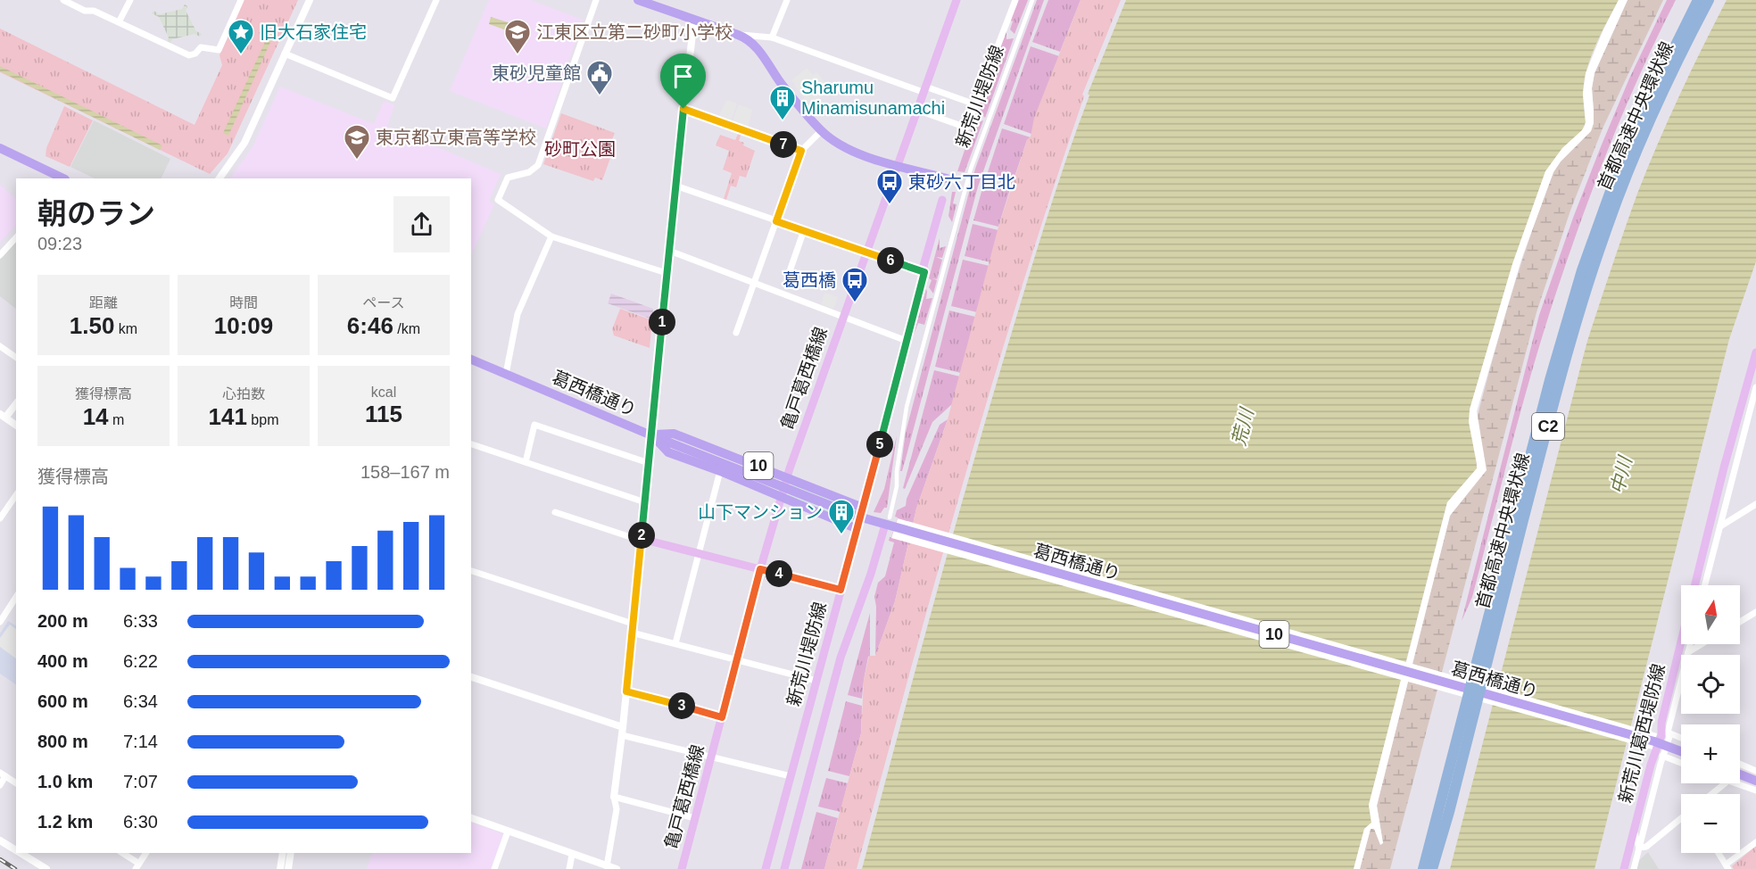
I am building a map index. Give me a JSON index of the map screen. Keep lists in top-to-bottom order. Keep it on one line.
{"streets":{"highway":["首都高速中央環状線","C2"],"main road":["新荒川堤防線","亀戸葛西橋線","葛西橋通り","10","新荒川葛西堤防線"]},"crossings":[["新荒川堤防線","葛西橋通り"],["新荒川堤防線","10"],["亀戸葛西橋線","10"],["葛西橋通り","10"]],"water":["荒川","中川"],"parks":["砂町公園"],"places":{"place":["旧大石家住宅"],"school or university":["江東区立第二砂町小学校","東京都立東高等学校"],"public building":["東砂児童館"],"building":["Sharumu Minamisunamachi","山下マンション"],"bus stop":["東砂六丁目北","葛西橋"]},"north":"top","page":{"pins":["7","6","1","5","2","4","3"],"heading":["朝のラン","09:23"],"stats":[["距離","1.50 km"],["時間","10:09"],["ペース","6:46 /km"],["獲得標高","14 m"],["心拍数","141 bpm"],["kcal","115"]],"chart":["獲得標高","158–167 m"],"map_buttons":["+","−"],"list":[{"name":"200 m","note":"6:33"},{"name":"400 m","note":"6:22"},{"name":"600 m","note":"6:34"},{"name":"800 m","note":"7:14"},{"name":"1.0 km","note":"7:07"},{"name":"1.2 km","note":"6:30"}]}}
